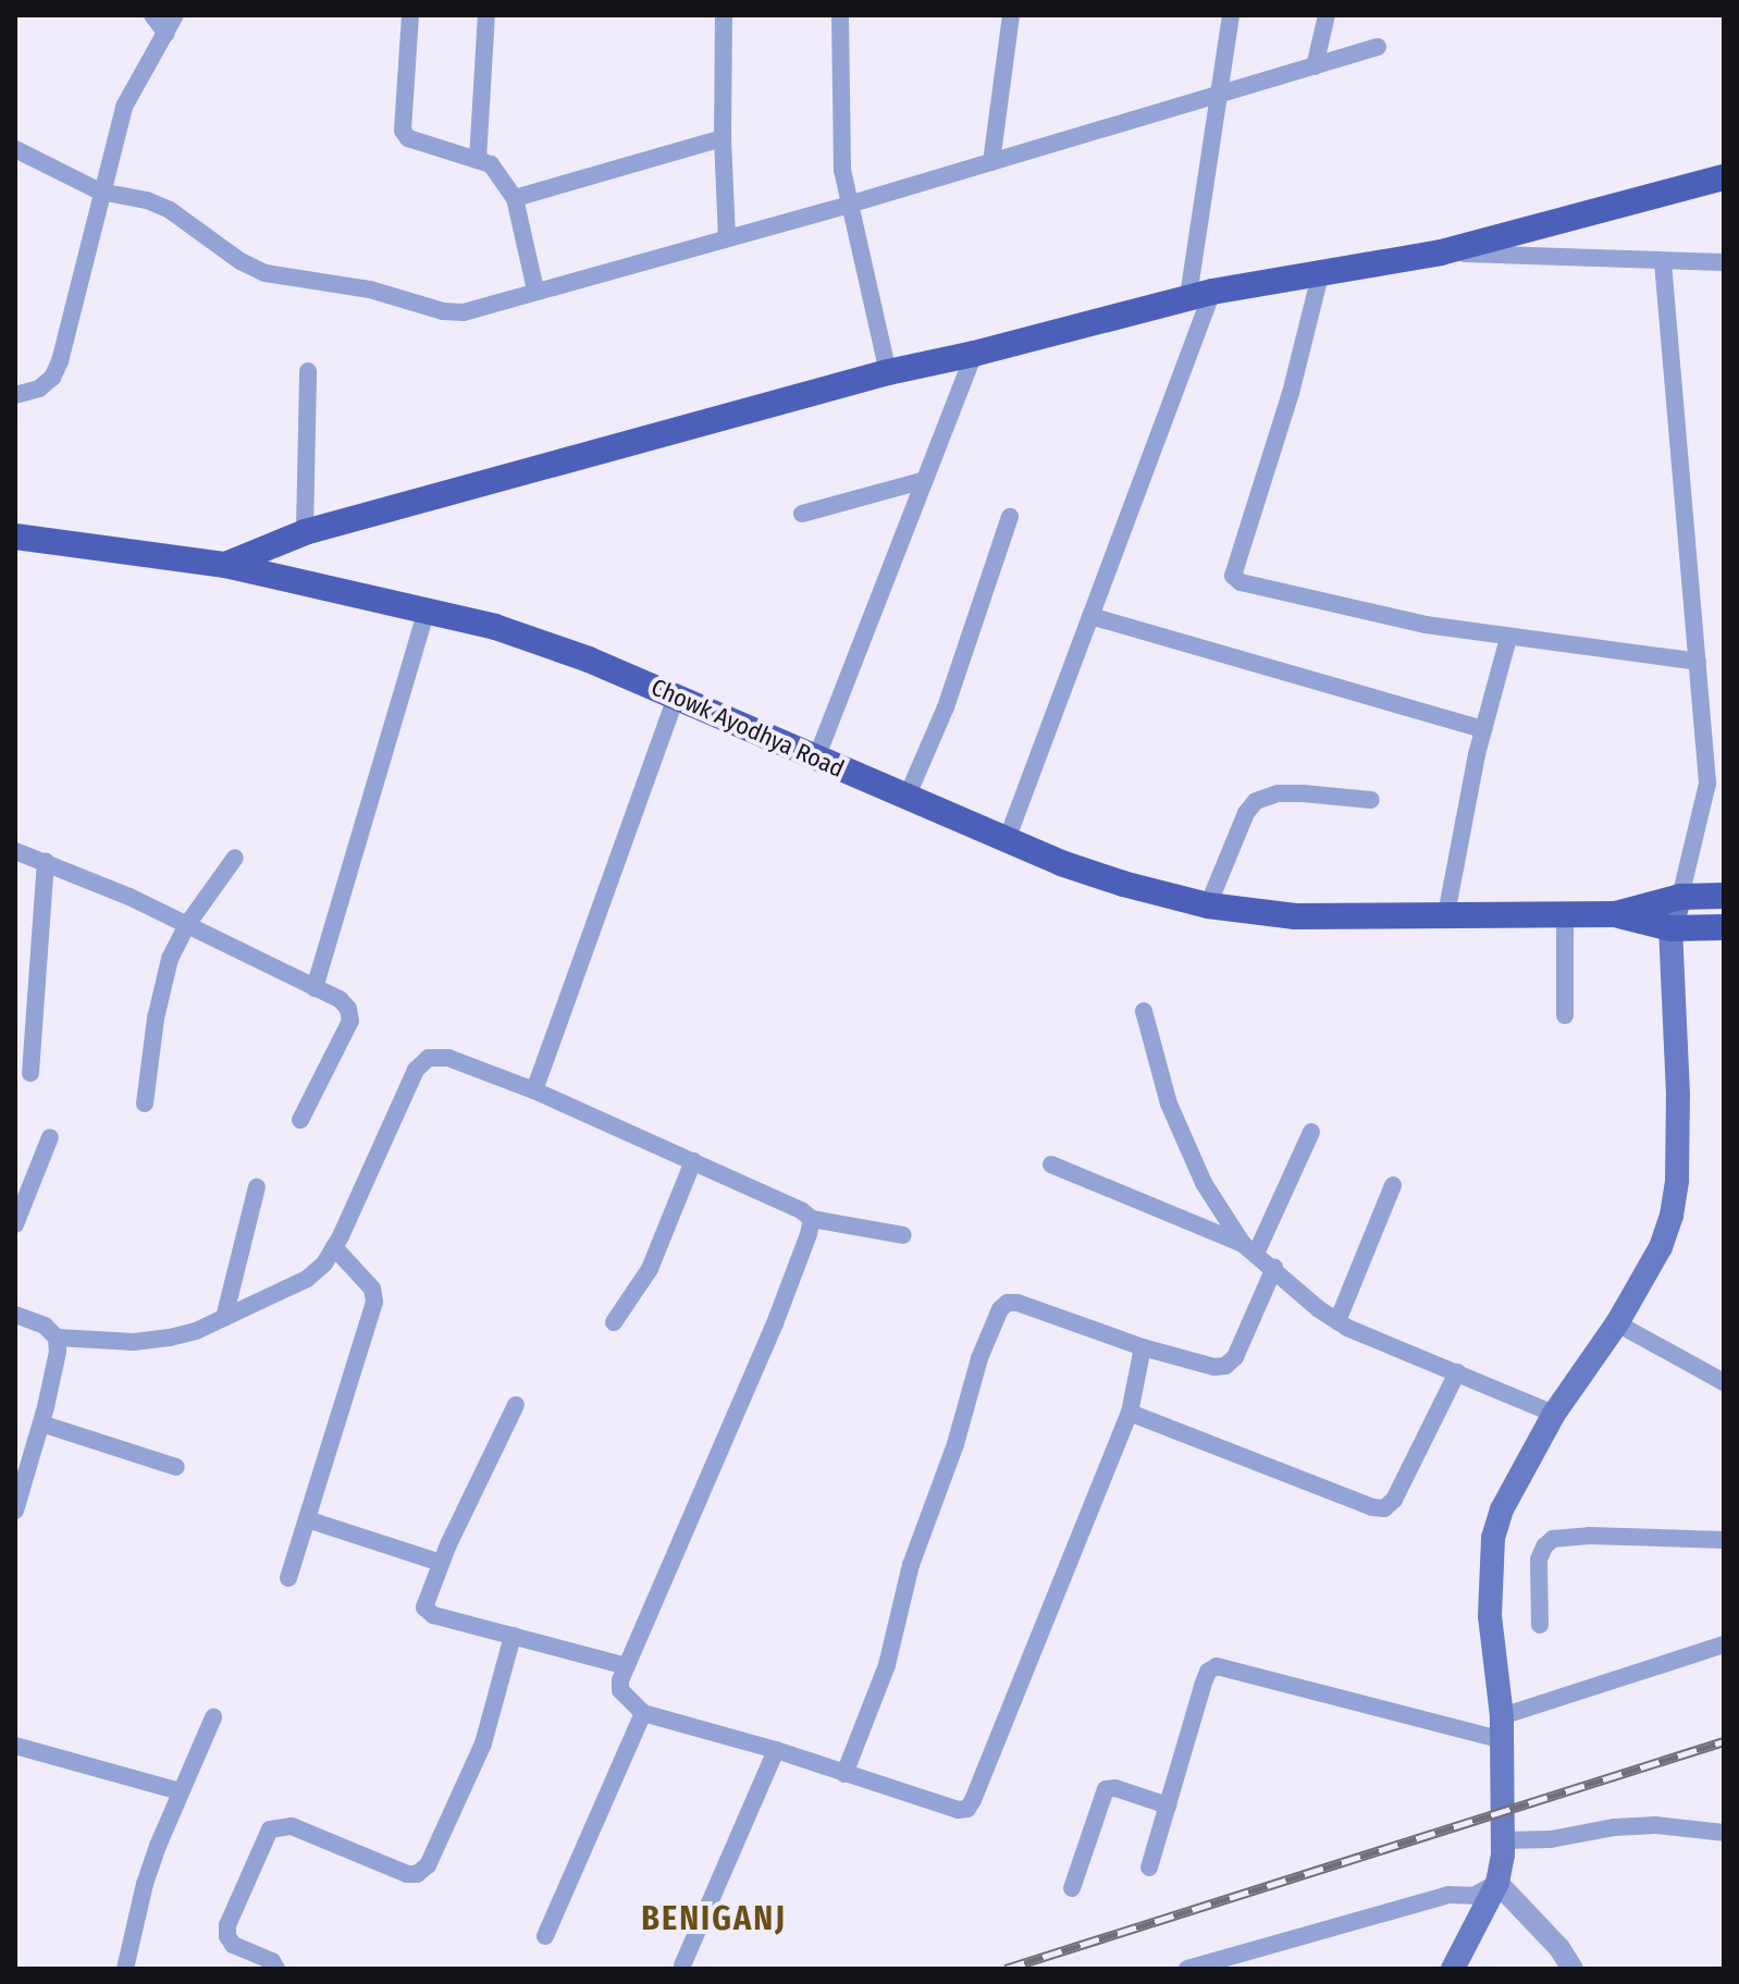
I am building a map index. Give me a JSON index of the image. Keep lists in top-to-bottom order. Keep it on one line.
{"streets":{"main road":["Chowk Ayodhya Road"]},"districts":["BENIGANJ"]}
